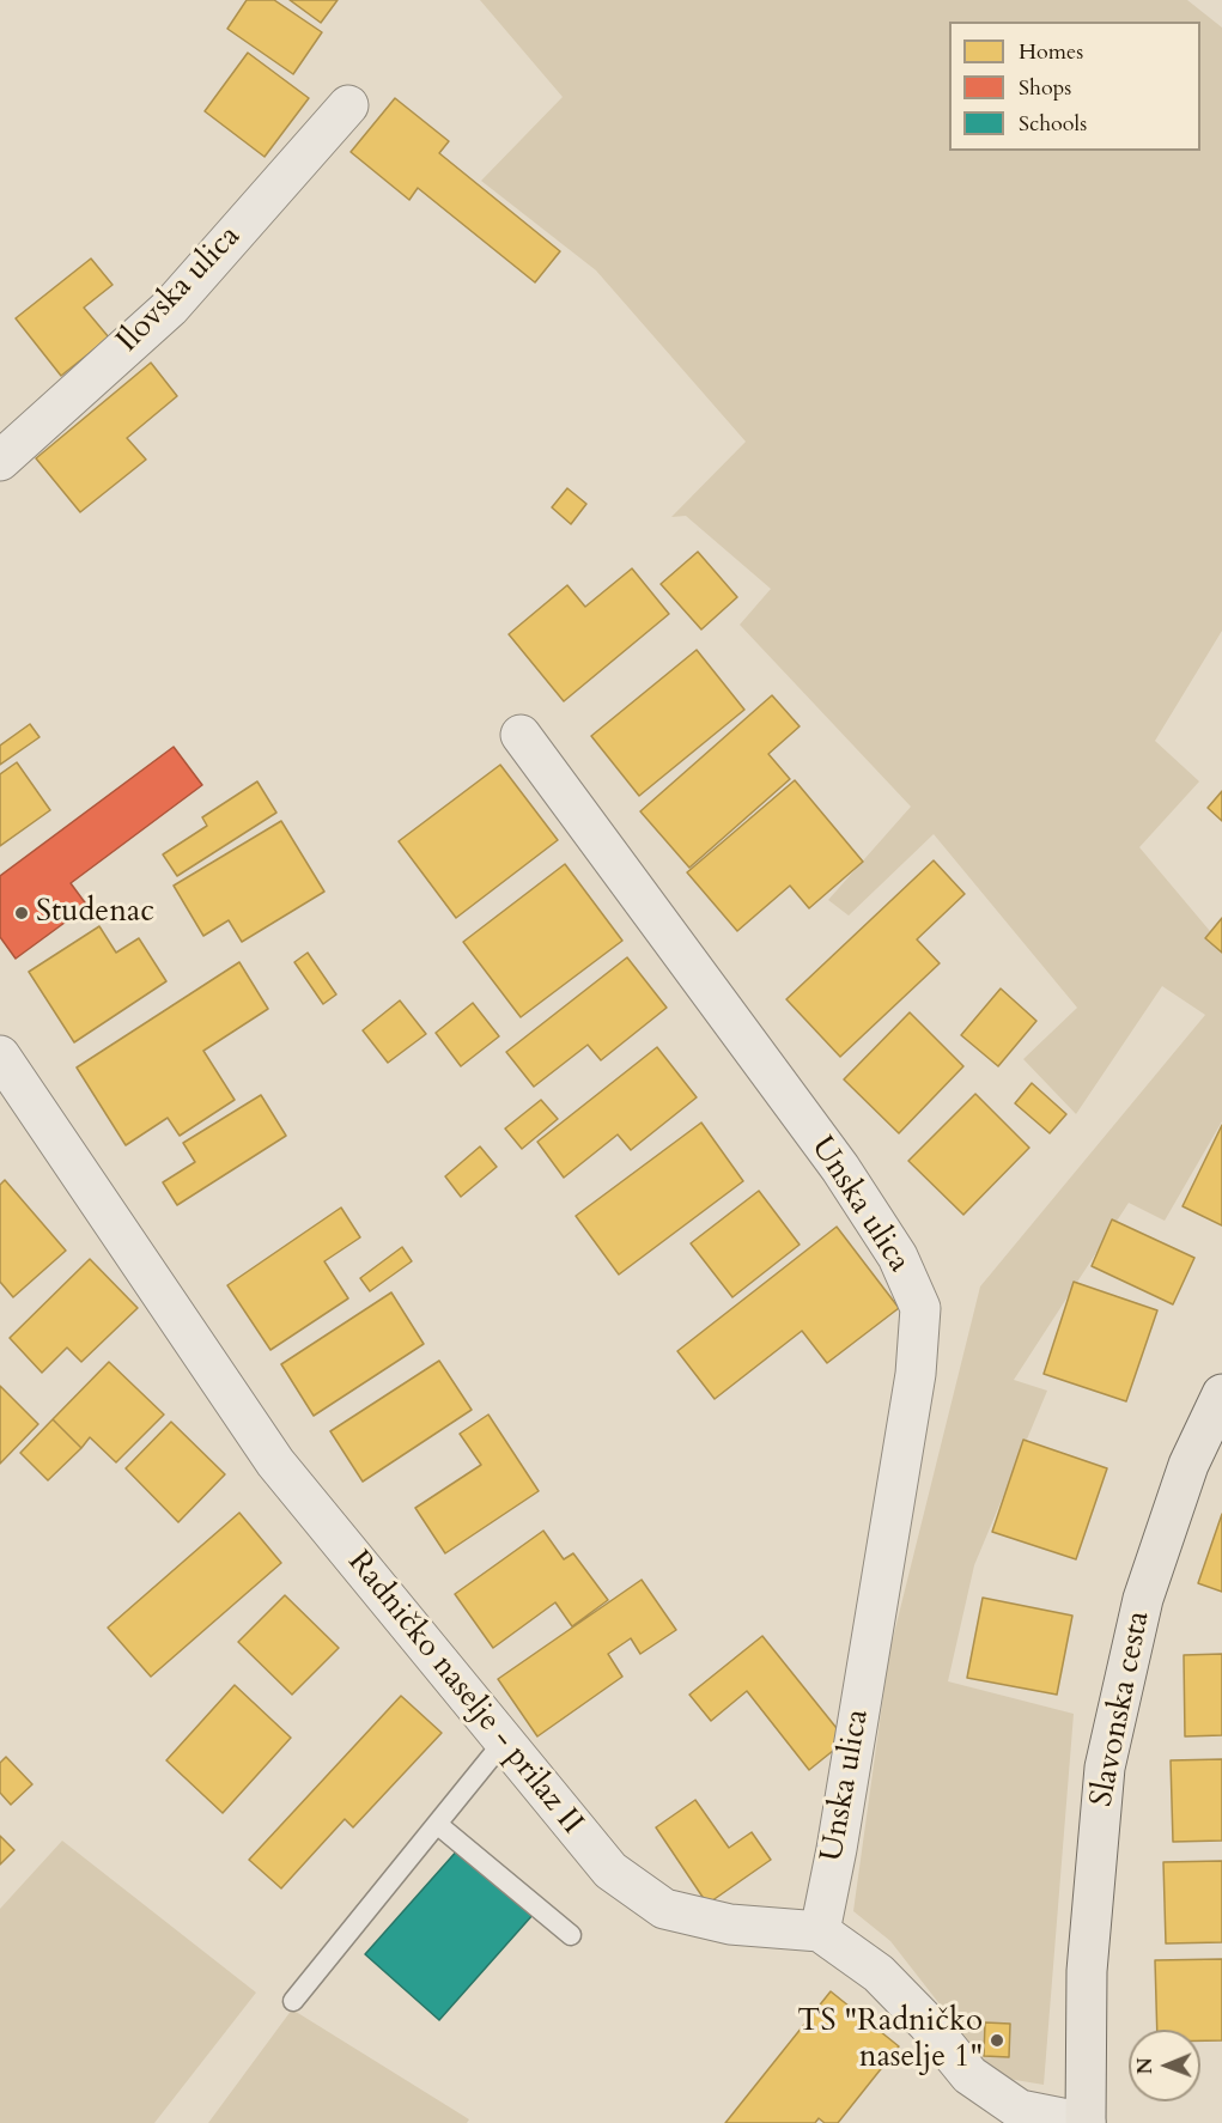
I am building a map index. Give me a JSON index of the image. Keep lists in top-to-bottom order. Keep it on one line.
{"streets":{"main road":["Slavonska cesta"],"street":["Ilovska ulica","Unska ulica","Radničko naselje - prilaz II"]},"crossings":[["Unska ulica","Radničko naselje - prilaz II"]],"places":["Studenac","TS \"Radničko naselje 1\""],"legend":["Homes","Shops","Schools"],"north":"left"}
